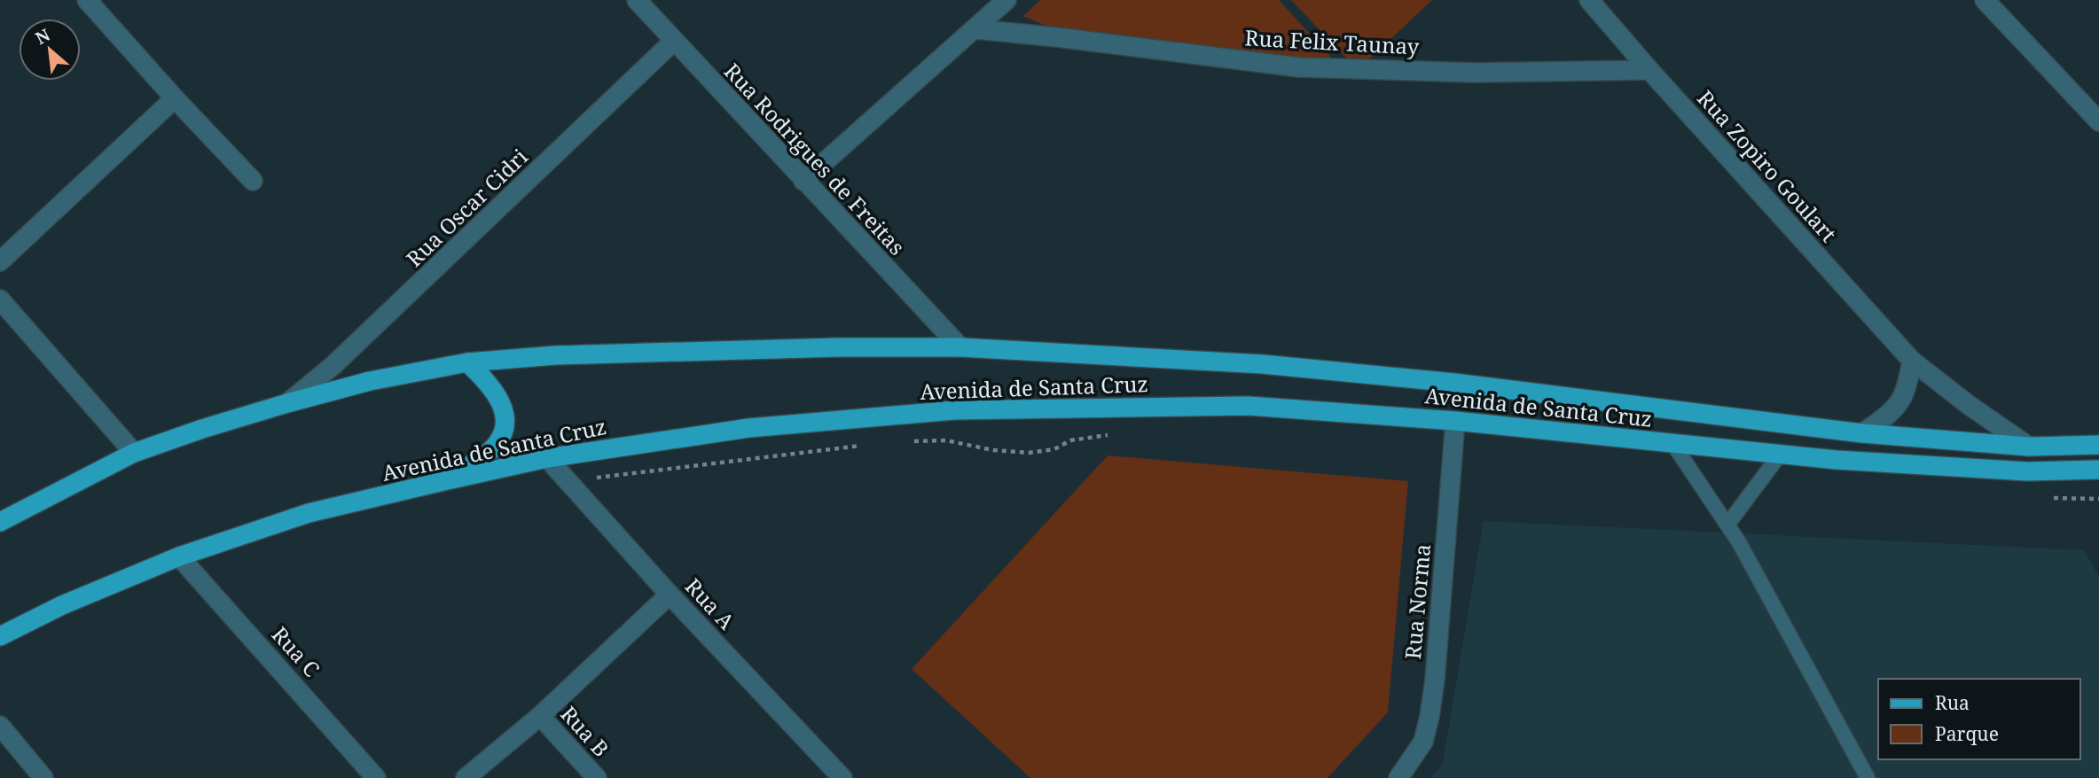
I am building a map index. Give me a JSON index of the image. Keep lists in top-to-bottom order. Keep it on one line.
{"streets":{"main road":["Avenida de Santa Cruz"],"street":["Rua Felix Taunay","Rua Rodrigues de Freitas","Rua Zopiro Goulart","Rua Oscar Cidri","Rua Norma","Rua A","Rua C","Rua B"]},"crossings":[["Rua Felix Taunay","Rua Zopiro Goulart"],["Rua Rodrigues de Freitas","Rua Oscar Cidri"],["Rua Rodrigues de Freitas","Avenida de Santa Cruz"],["Rua Zopiro Goulart","Avenida de Santa Cruz"],["Rua Oscar Cidri","Avenida de Santa Cruz"],["Avenida de Santa Cruz","Rua Norma"],["Avenida de Santa Cruz","Rua A"],["Avenida de Santa Cruz","Rua C"]],"legend":["Rua","Parque"],"north":"top left"}
